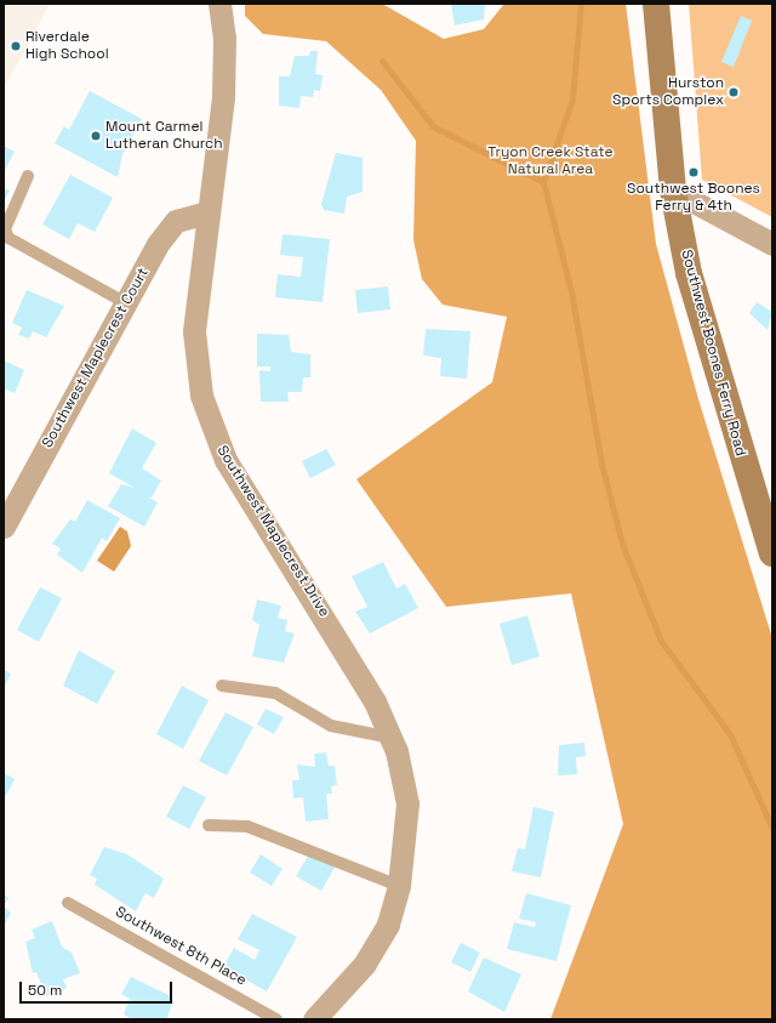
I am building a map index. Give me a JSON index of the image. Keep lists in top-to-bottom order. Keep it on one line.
{"streets":{"main road":["Southwest Boones Ferry Road"],"street":["Southwest Maplecrest Court","Southwest Maplecrest Drive"],"lane":["Southwest 8th Place"]},"crossings":[["Southwest Maplecrest Court","Southwest Maplecrest Drive"]],"parks":["Tryon Creek State Natural Area"],"places":["Riverdale High School","Hurston Sports Complex","Mount Carmel Lutheran Church","Southwest Boones Ferry & 4th"],"scale_bar":"50 m"}
